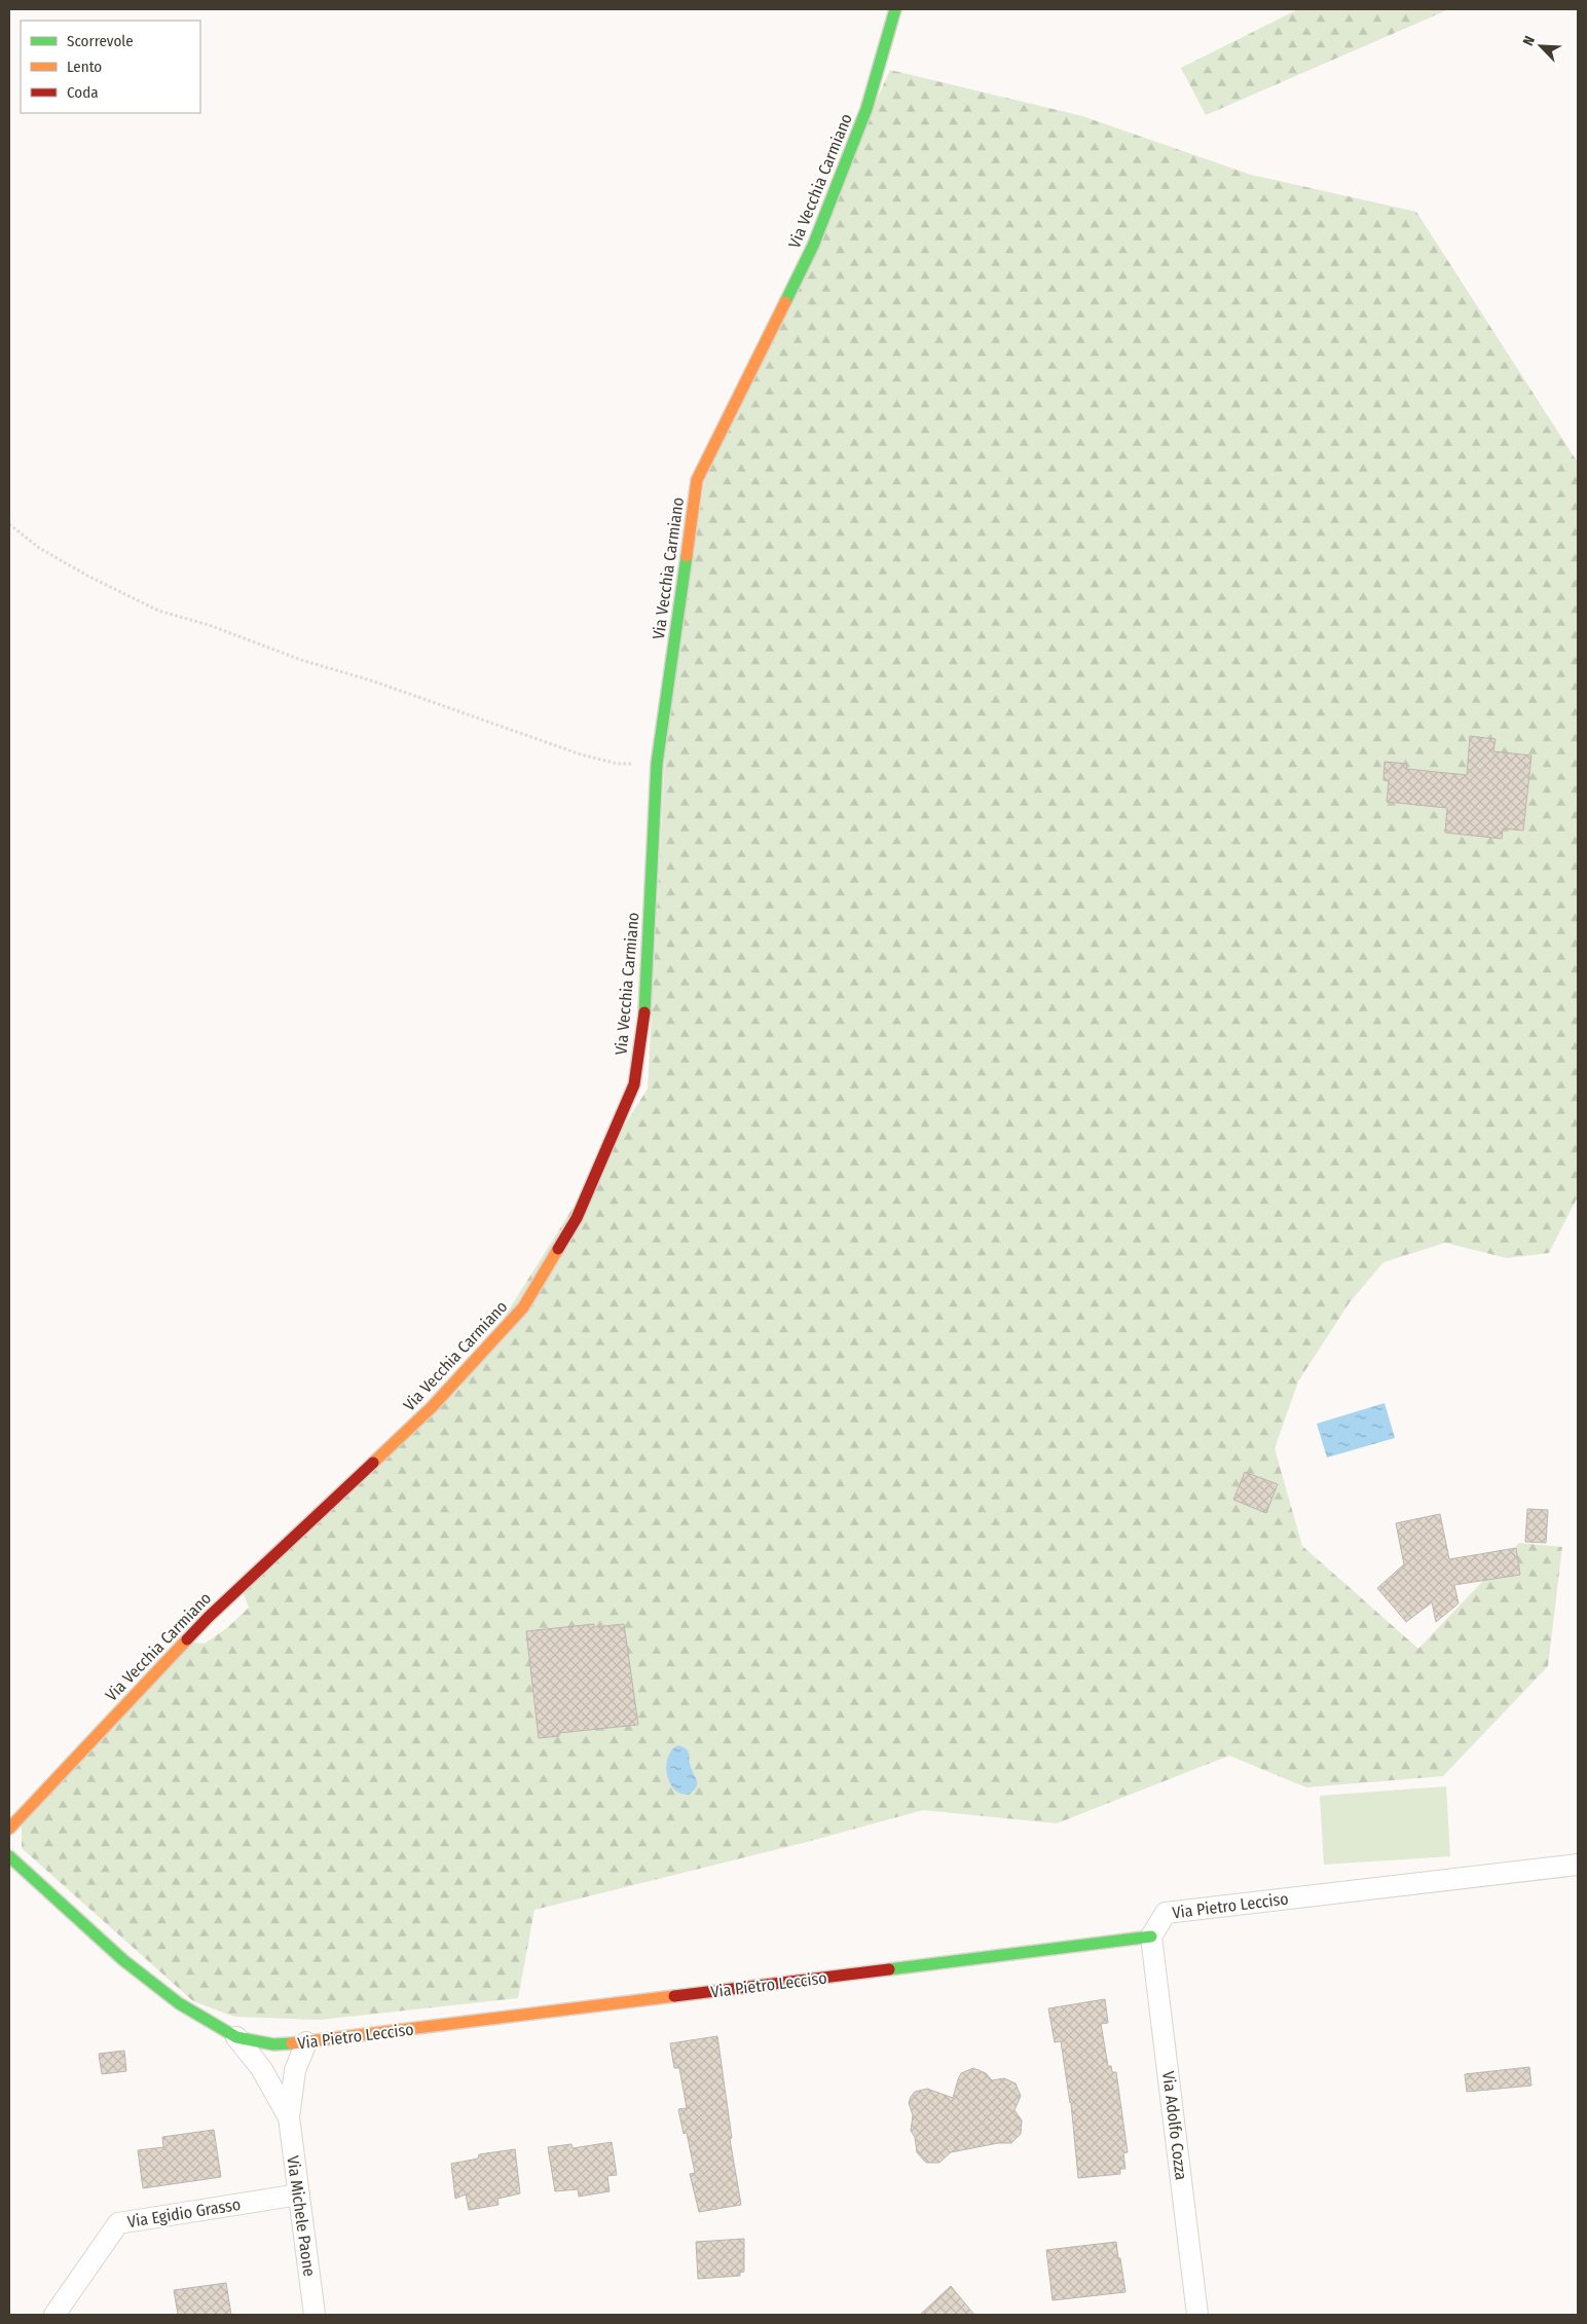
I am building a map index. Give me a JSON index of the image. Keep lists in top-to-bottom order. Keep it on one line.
{"streets":{"street":["Via Vecchia Carmiano","Via Pietro Lecciso","Via Adolfo Cozza","Via Egidio Grasso","Via Michele Paone"]},"crossings":[["Via Pietro Lecciso","Via Adolfo Cozza"],["Via Pietro Lecciso","Via Michele Paone"],["Via Egidio Grasso","Via Michele Paone"]],"legend":["Scorrevole","Lento","Coda"],"north":"top left"}
